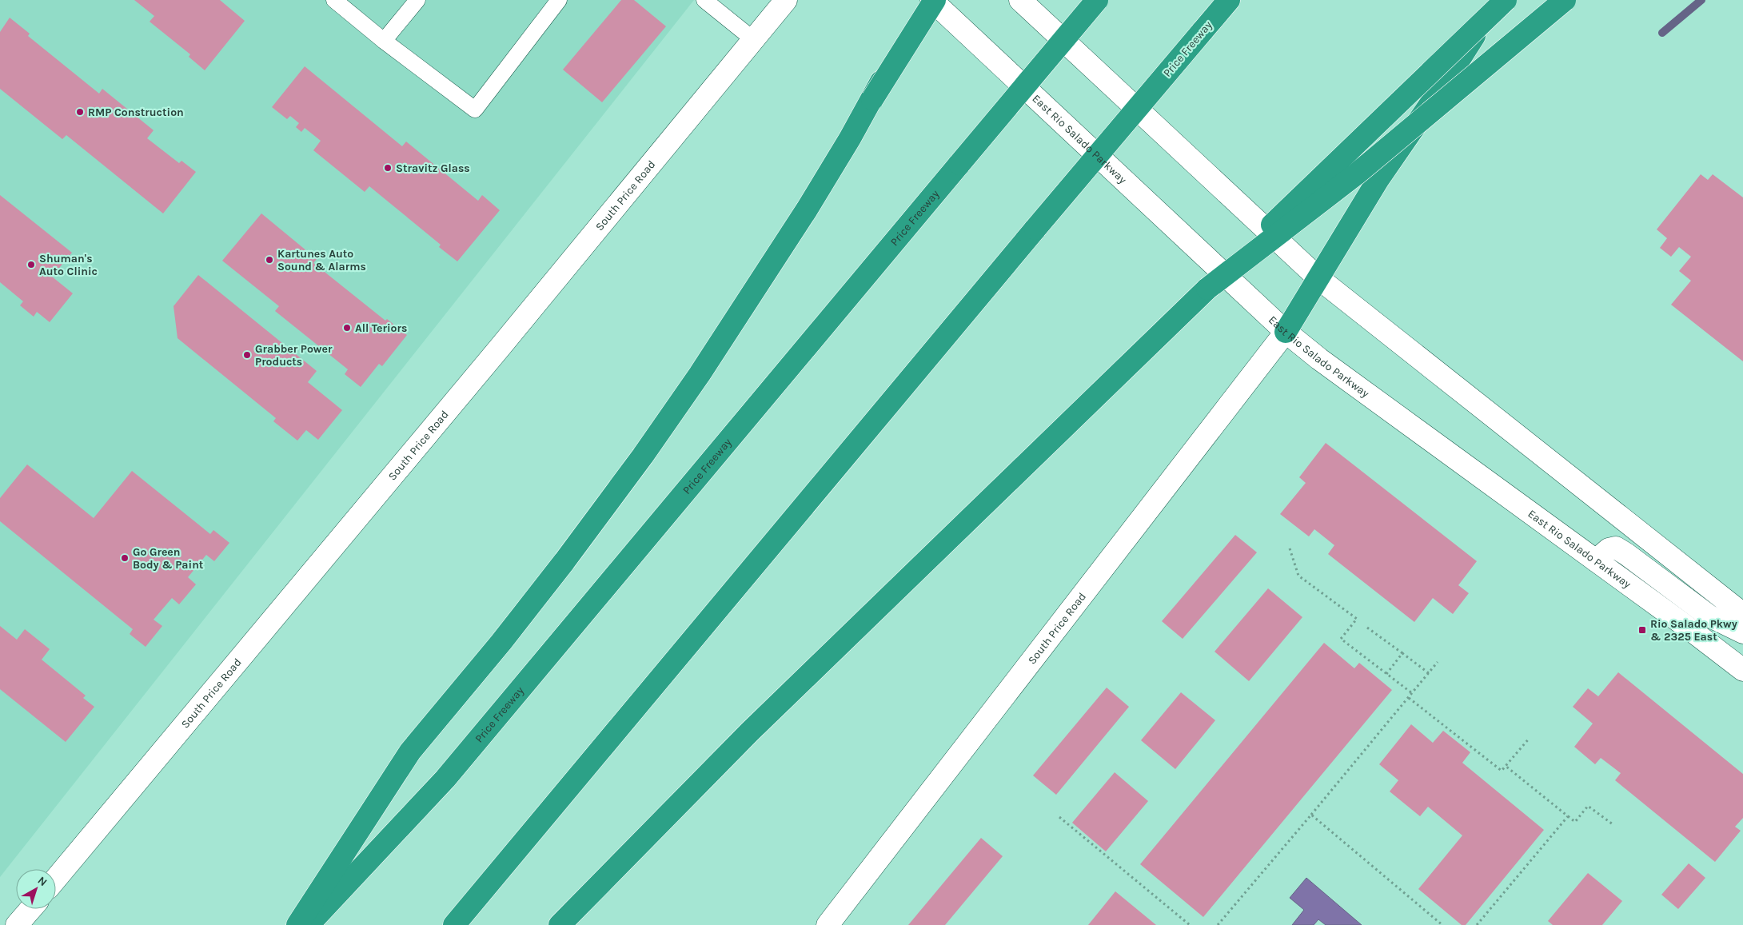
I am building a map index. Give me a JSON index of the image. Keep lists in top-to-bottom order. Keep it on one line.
{"streets":{"highway":["Price Freeway"],"main road":["East Rio Salado Parkway","South Price Road"]},"crossings":[["East Rio Salado Parkway","South Price Road"]],"places":{"other":["RMP Construction","Stravitz Glass","Kartunes Auto Sound & Alarms","Shuman's Auto Clinic","All Teriors","Grabber Power Products","Go Green Body & Paint"],"transit":["Rio Salado Pkwy & 2325 East"]},"north":"top right"}
